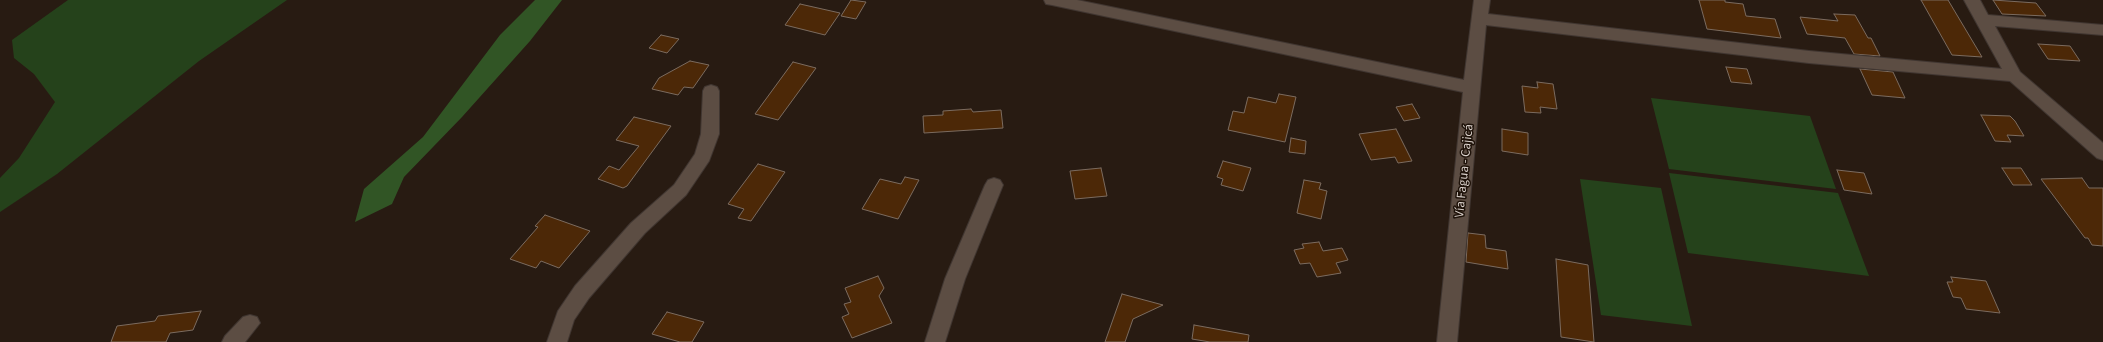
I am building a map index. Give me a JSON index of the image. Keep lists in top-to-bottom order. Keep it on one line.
{"streets":{"street":["Vía Fagua - Cajicá"]}}
